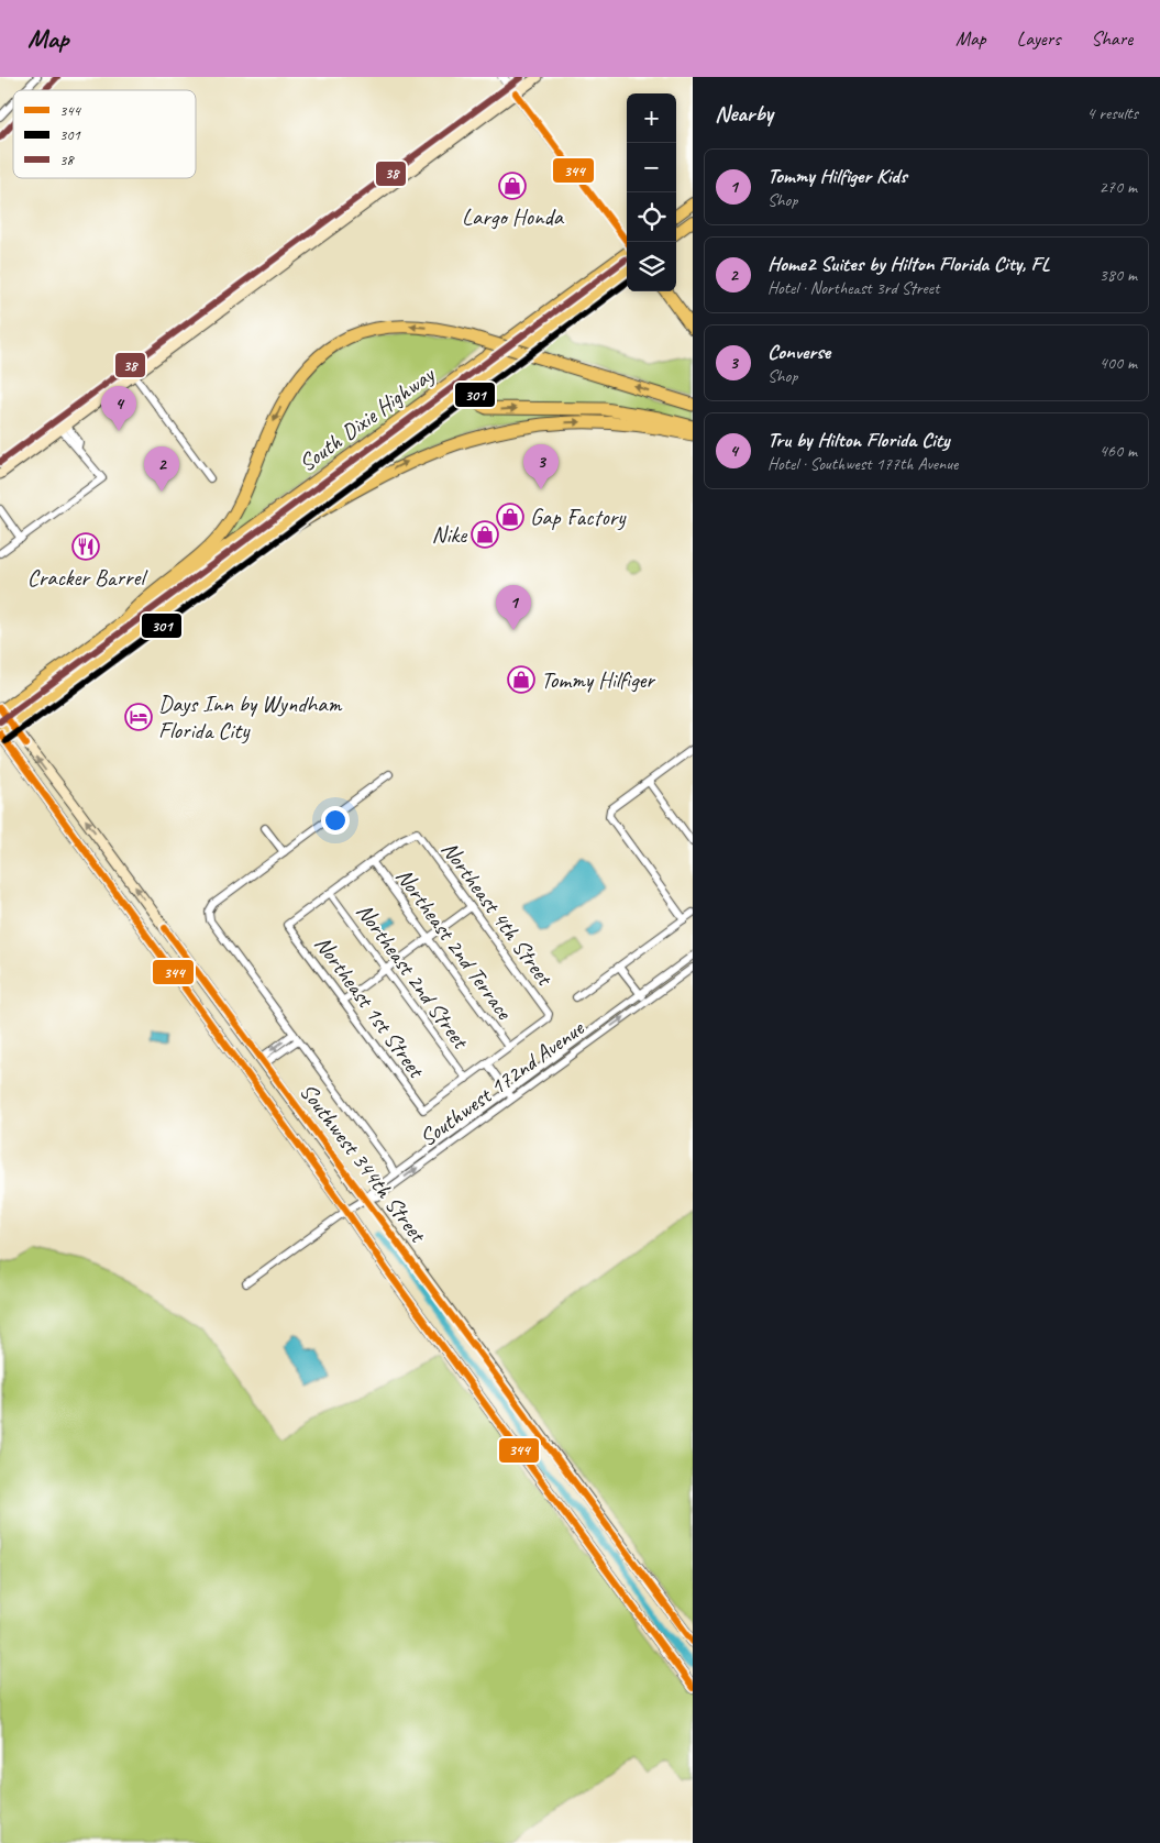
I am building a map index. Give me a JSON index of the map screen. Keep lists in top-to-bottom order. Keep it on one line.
{"streets":{"highway":["South Dixie Highway"],"main road":["Southwest 344th Street"],"street":["Northeast 4th Street","Northeast 2nd Terrace","Northeast 2nd Street","Northeast 1st Street","Southwest 172nd Avenue"]},"crossings":[["South Dixie Highway","Southwest 344th Street"],["Northeast 4th Street","Northeast 2nd Terrace"],["Northeast 2nd Street","Northeast 1st Street"],["Southwest 172nd Avenue","Southwest 344th Street"]],"places":{"shop":["Largo Honda","Gap Factory","Nike","Tommy Hilfiger"],"restaurant":["Cracker Barrel"],"hotel":["Days Inn by Wyndham Florida City"]},"lines":["transit line 38","transit line 344","transit line 301"],"legend":["344","301","38"],"page":{"header":"Map","nav":["Map","Layers","Share"],"heading":["Nearby","4 results"],"map_buttons":["+","−"],"list":[{"mark":"1","name":"Tommy Hilfiger Kids","note":"Shop","value":"270 m"},{"mark":"2","name":"Home2 Suites by Hilton Florida City, FL","note":"Hotel · Northeast 3rd Street","value":"380 m"},{"mark":"3","name":"Converse","note":"Shop","value":"400 m"},{"mark":"4","name":"Tru by Hilton Florida City","note":"Hotel · Southwest 177th Avenue","value":"460 m"}],"pins":["4","3","2","1"]}}
